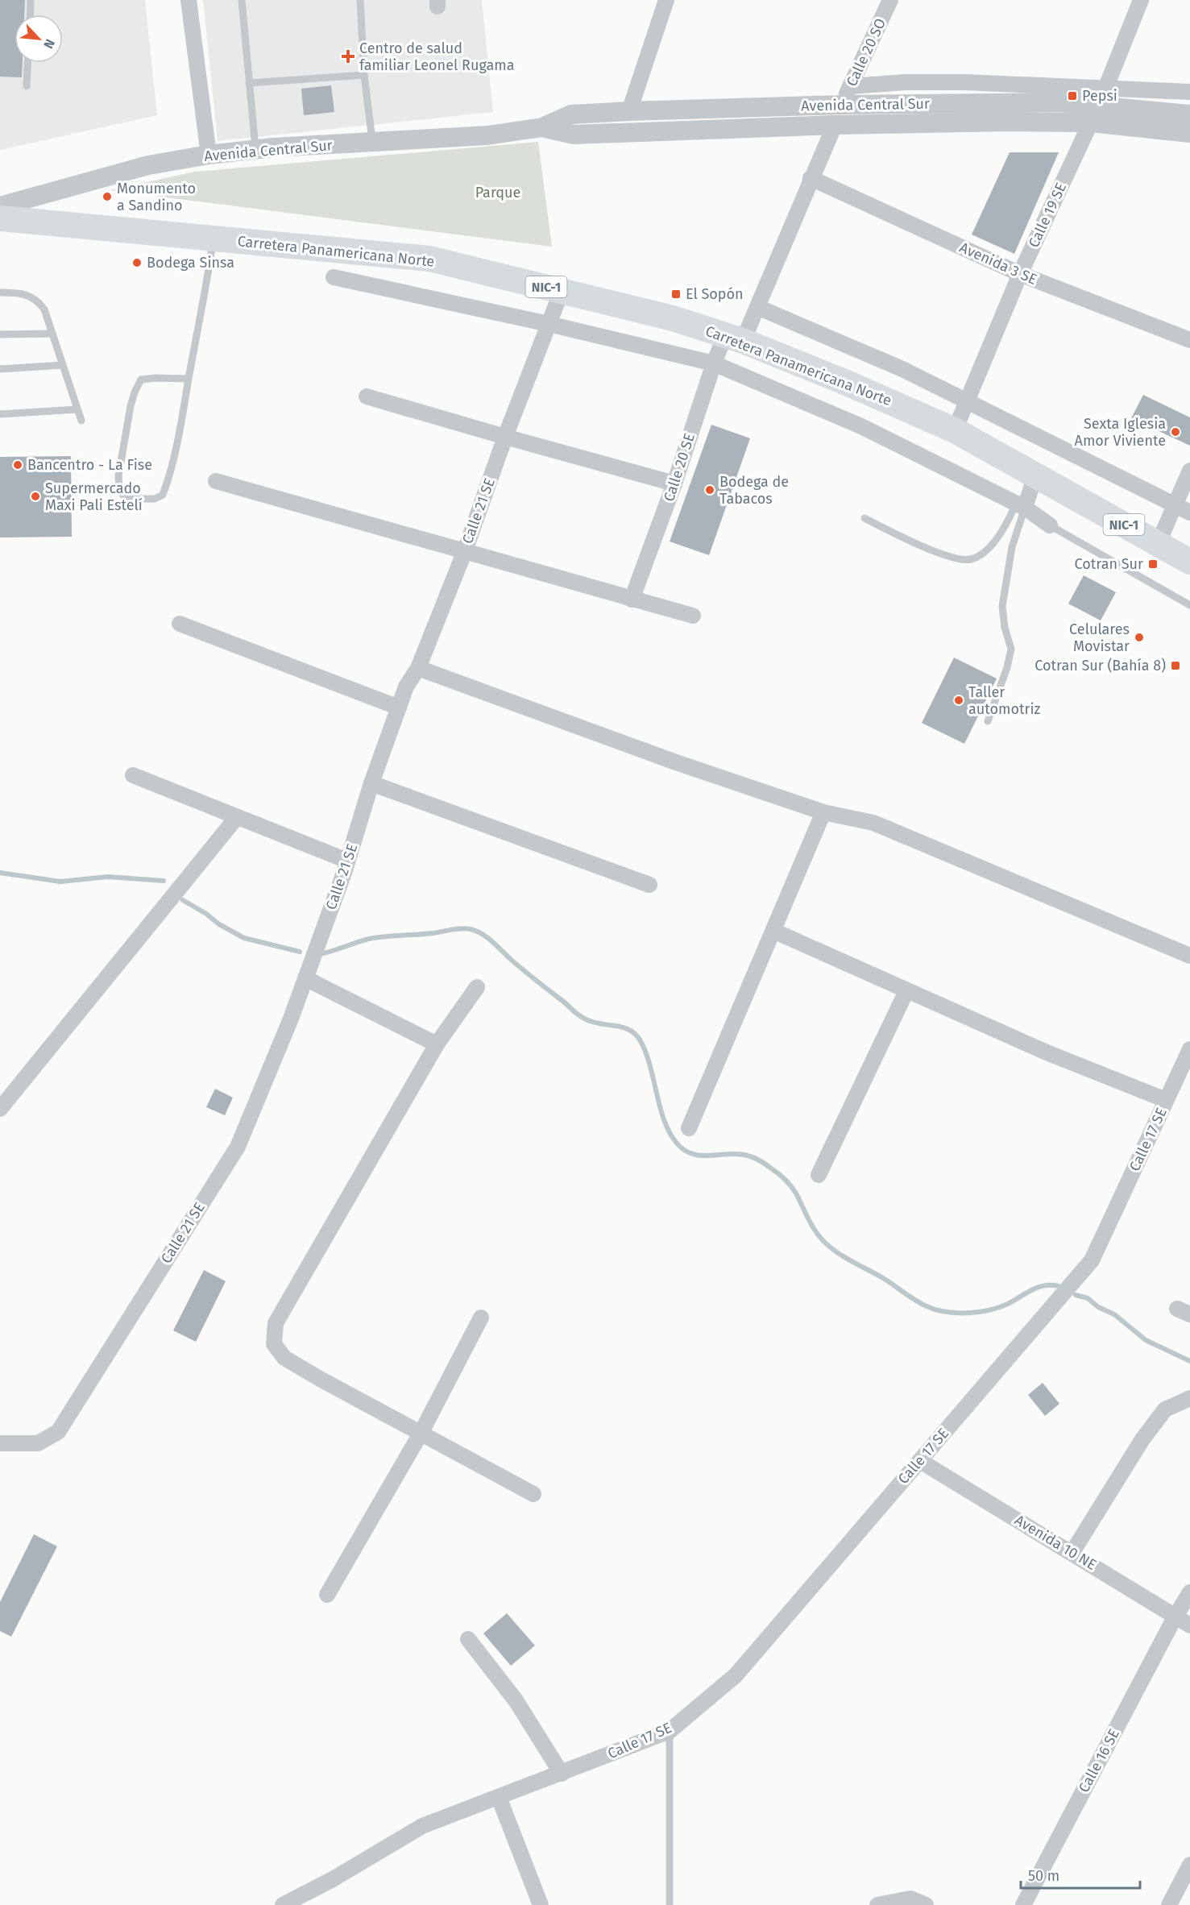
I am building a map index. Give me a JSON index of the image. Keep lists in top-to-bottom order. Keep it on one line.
{"streets":{"highway":["Carretera Panamericana Norte","NIC-1"],"street":["Calle 20 SO","Avenida Central Sur","Calle 19 SE","Avenida 3 SE","Calle 20 SE","Calle 21 SE","Calle 17 SE","Avenida 10 NE","Calle 16 SE"]},"crossings":[["Calle 20 SO","Avenida Central Sur"],["Avenida Central Sur","Calle 19 SE"],["Avenida Central Sur","Calle 20 SE"],["Calle 19 SE","Carretera Panamericana Norte"],["Calle 19 SE","Avenida 3 SE"],["Carretera Panamericana Norte","Calle 20 SE"],["Carretera Panamericana Norte","Calle 21 SE"],["Avenida 3 SE","Calle 20 SE"],["Calle 17 SE","Avenida 10 NE"],["Avenida 10 NE","Calle 16 SE"]],"parks":["Parque"],"places":{"health":["Centro de salud familiar Leonel Rugama"],"transit":["Pepsi","El Sopón","Cotran Sur","Cotran Sur (Bahía 8)"],"other":["Monumento a Sandino","Bodega Sinsa","Sexta Iglesia Amor Viviente","Bancentro - La Fise","Bodega de Tabacos","Supermercado Maxi Pali Estelí","Celulares Movistar","Taller automotriz"]},"scale_bar":"50 m","north":"bottom right"}
